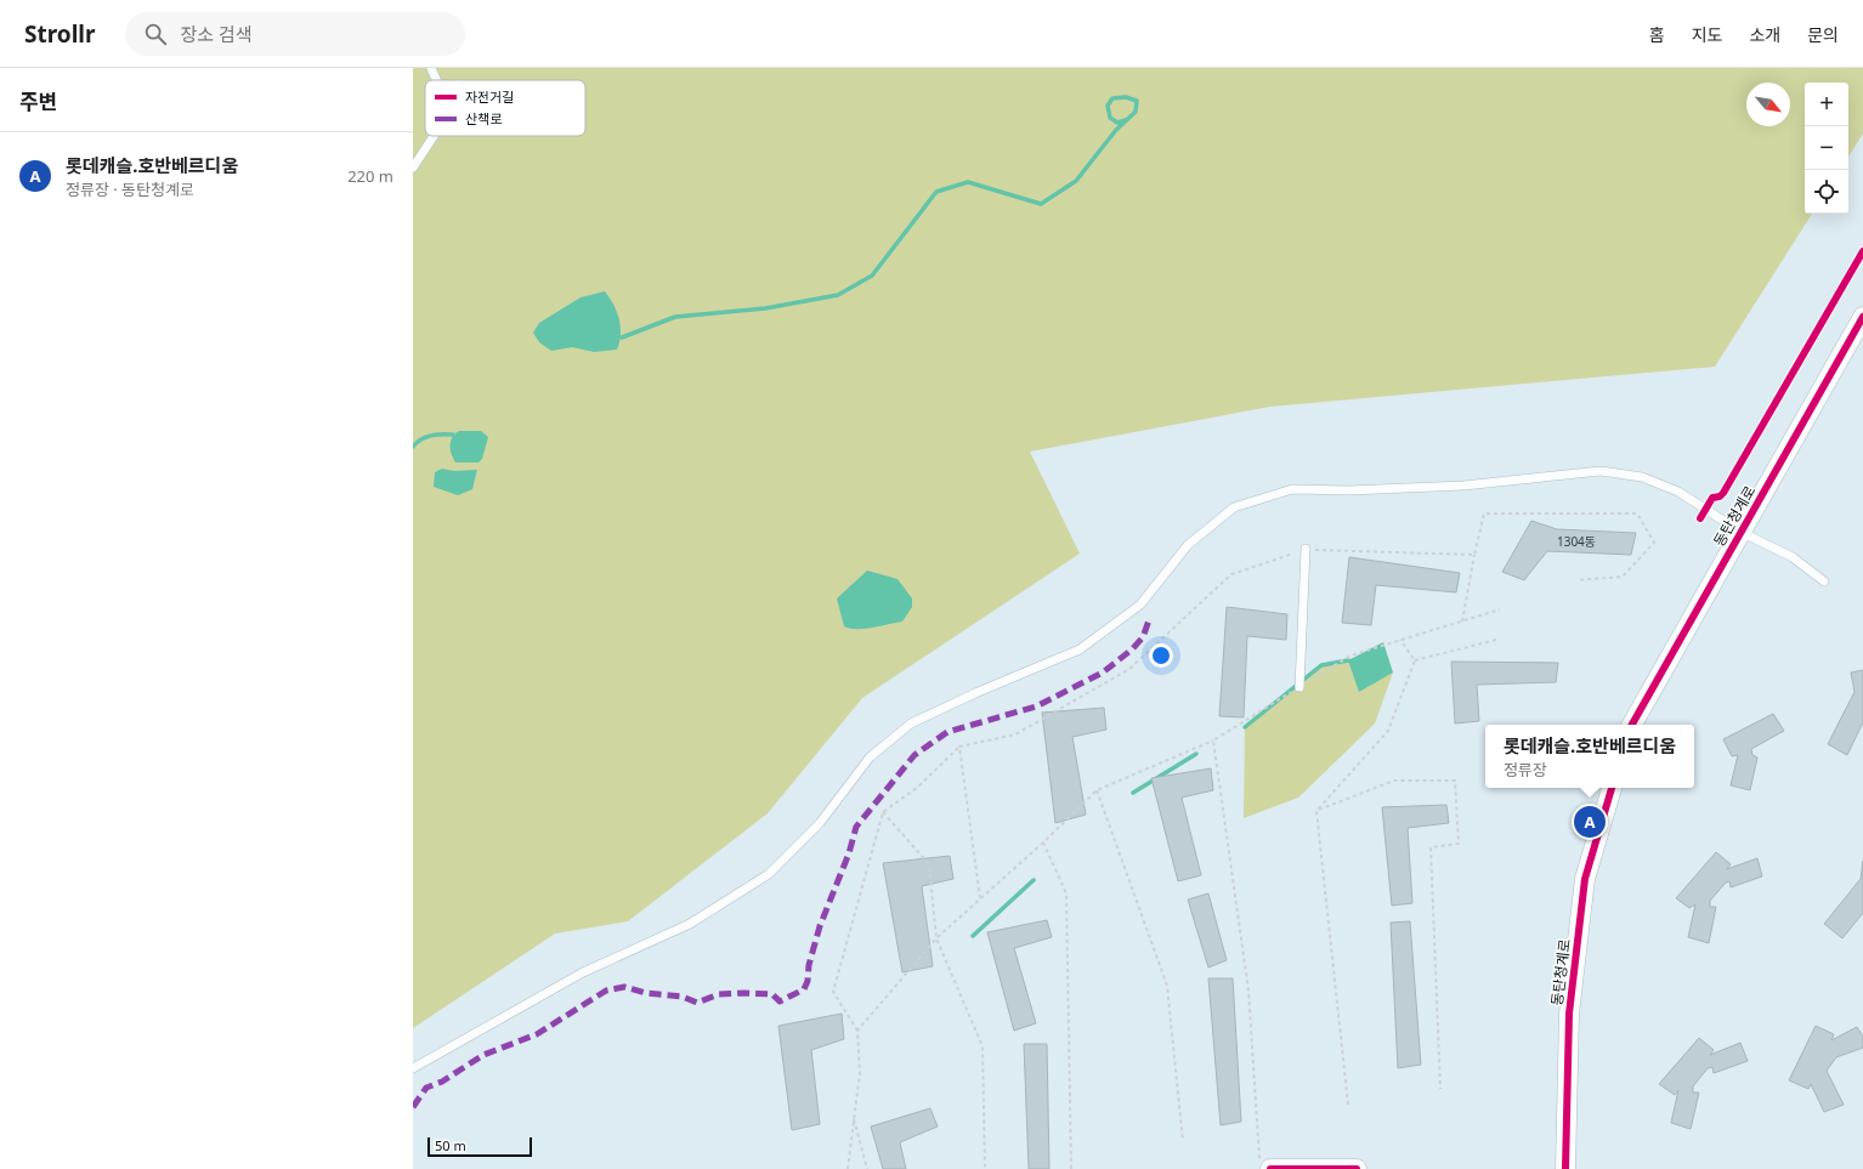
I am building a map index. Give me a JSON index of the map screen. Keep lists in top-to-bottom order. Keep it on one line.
{"streets":{"street":["동탄청계로"]},"house_numbers":["1304동"],"legend":["자전거길","산책로"],"scale_bar":"50 m","north":"bottom right","page":{"header":"Strollr","search":"장소 검색","nav":["홈","지도","소개","문의"],"heading":"주변","map_buttons":["+","−"],"list":[{"mark":"A","name":"롯데캐슬.호반베르디움","note":"정류장 · 동탄청계로","value":"220 m"}],"popup":["롯데캐슬.호반베르디움","정류장"],"pins":"A","scale":"50 m"}}
